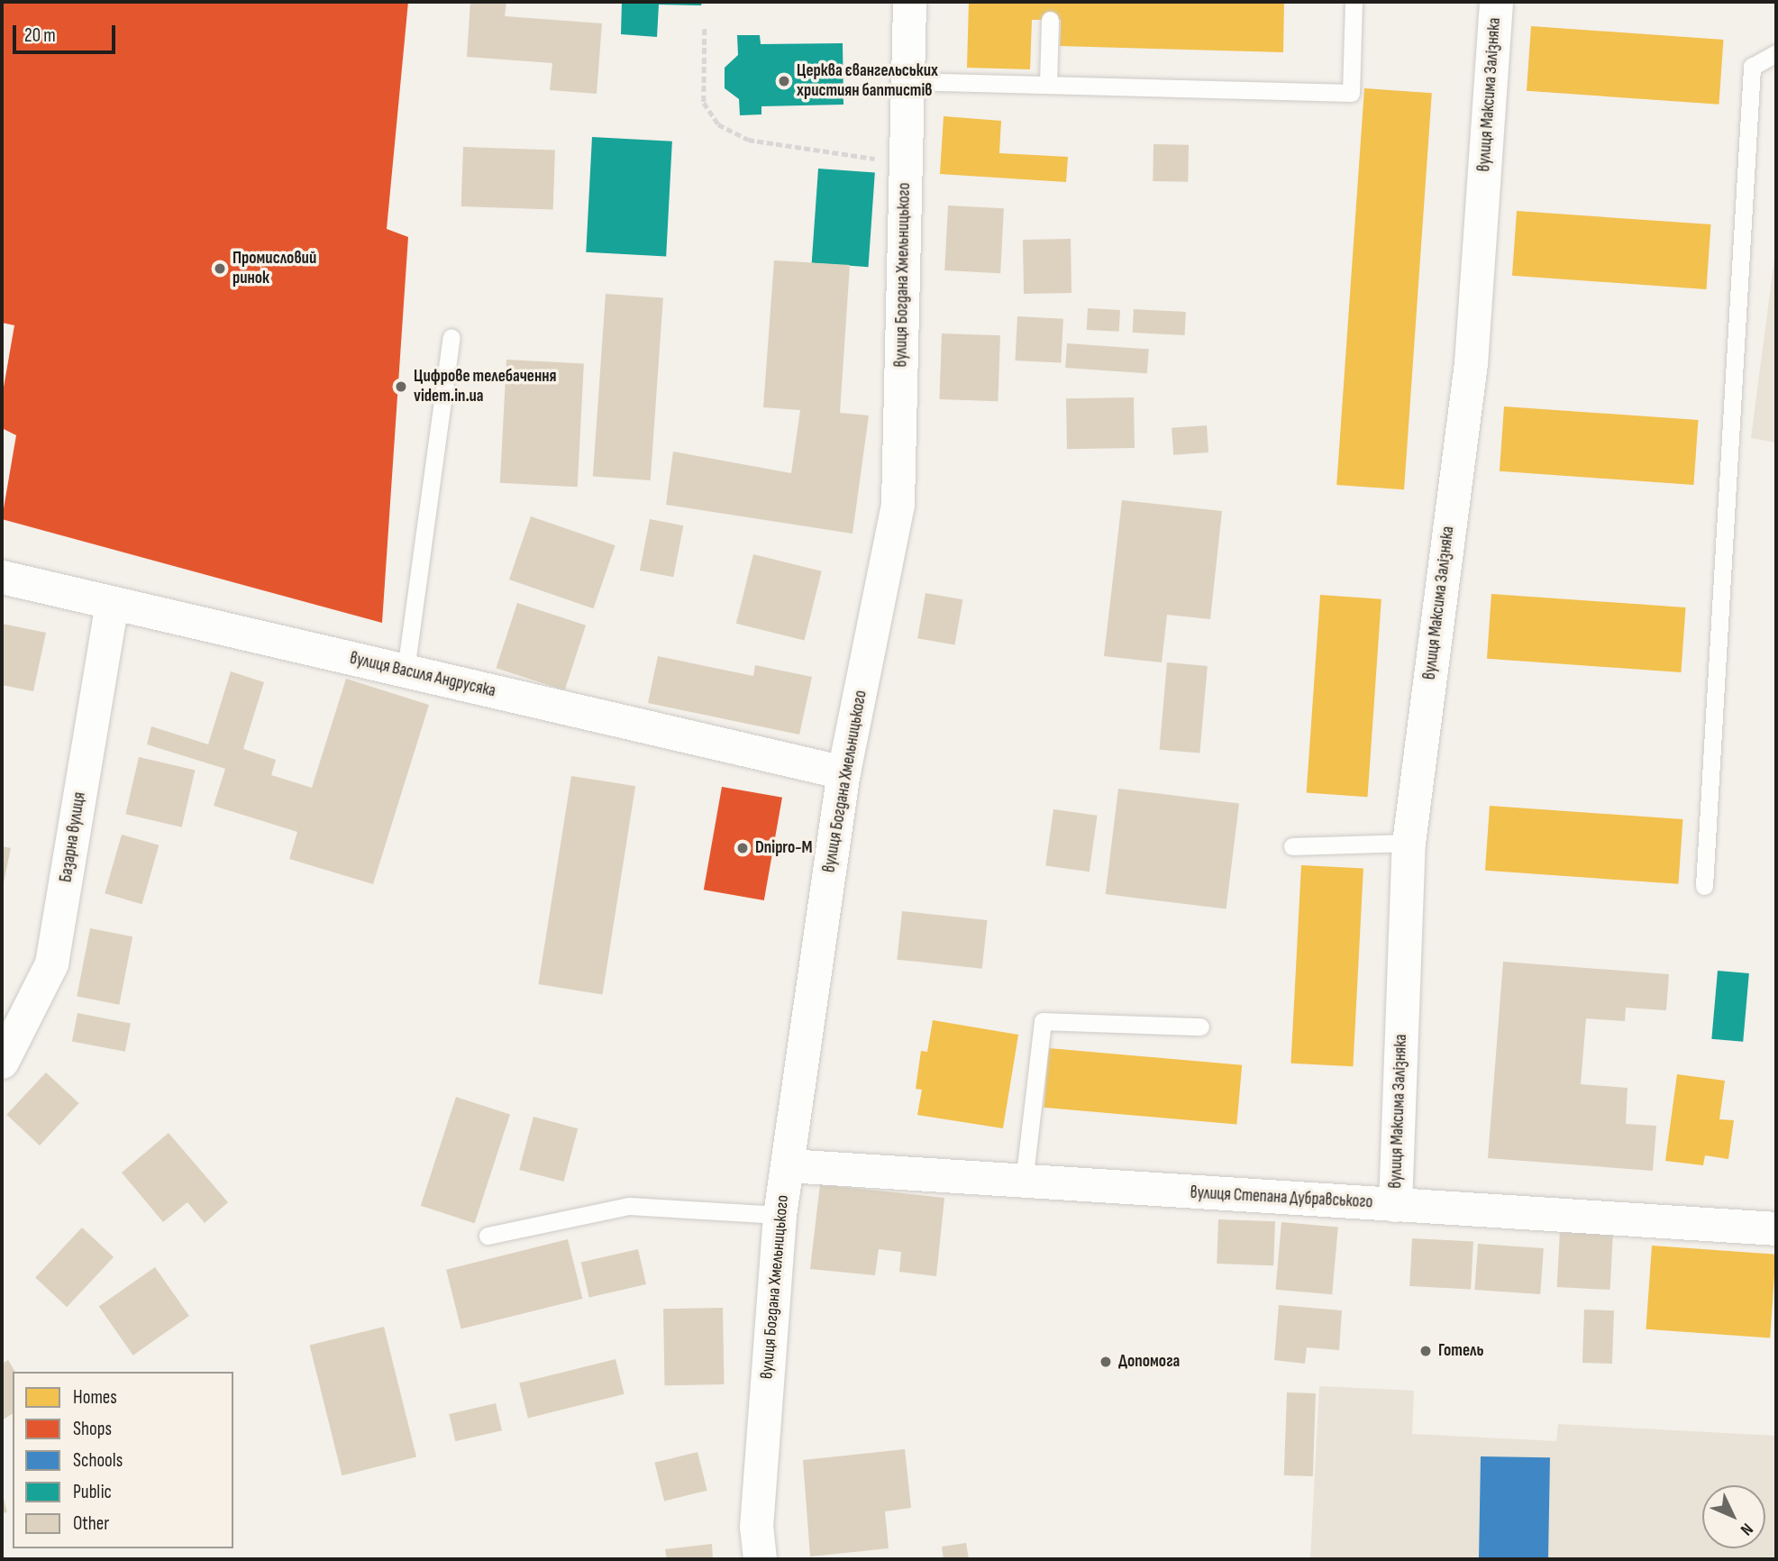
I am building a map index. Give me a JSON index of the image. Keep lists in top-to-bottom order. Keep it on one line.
{"streets":{"street":["вулиця Максима Залізняка","вулиця Богдана Хмельницького","вулиця Василя Андрусяка","Базарна вулиця","вулиця Степана Дубравського"]},"crossings":[["вулиця Максима Залізняка","вулиця Степана Дубравського"],["вулиця Богдана Хмельницького","вулиця Василя Андрусяка"],["вулиця Богдана Хмельницького","вулиця Степана Дубравського"],["вулиця Василя Андрусяка","Базарна вулиця"]],"places":["Церква євангельських християн баптистів","Промисловий ринок","Цифрове телебачення videm.in.ua","Dnipro-M","Готель","Допомога"],"legend":["Homes","Shops","Schools","Public","Other"],"scale_bar":"20 m","north":"bottom right"}
